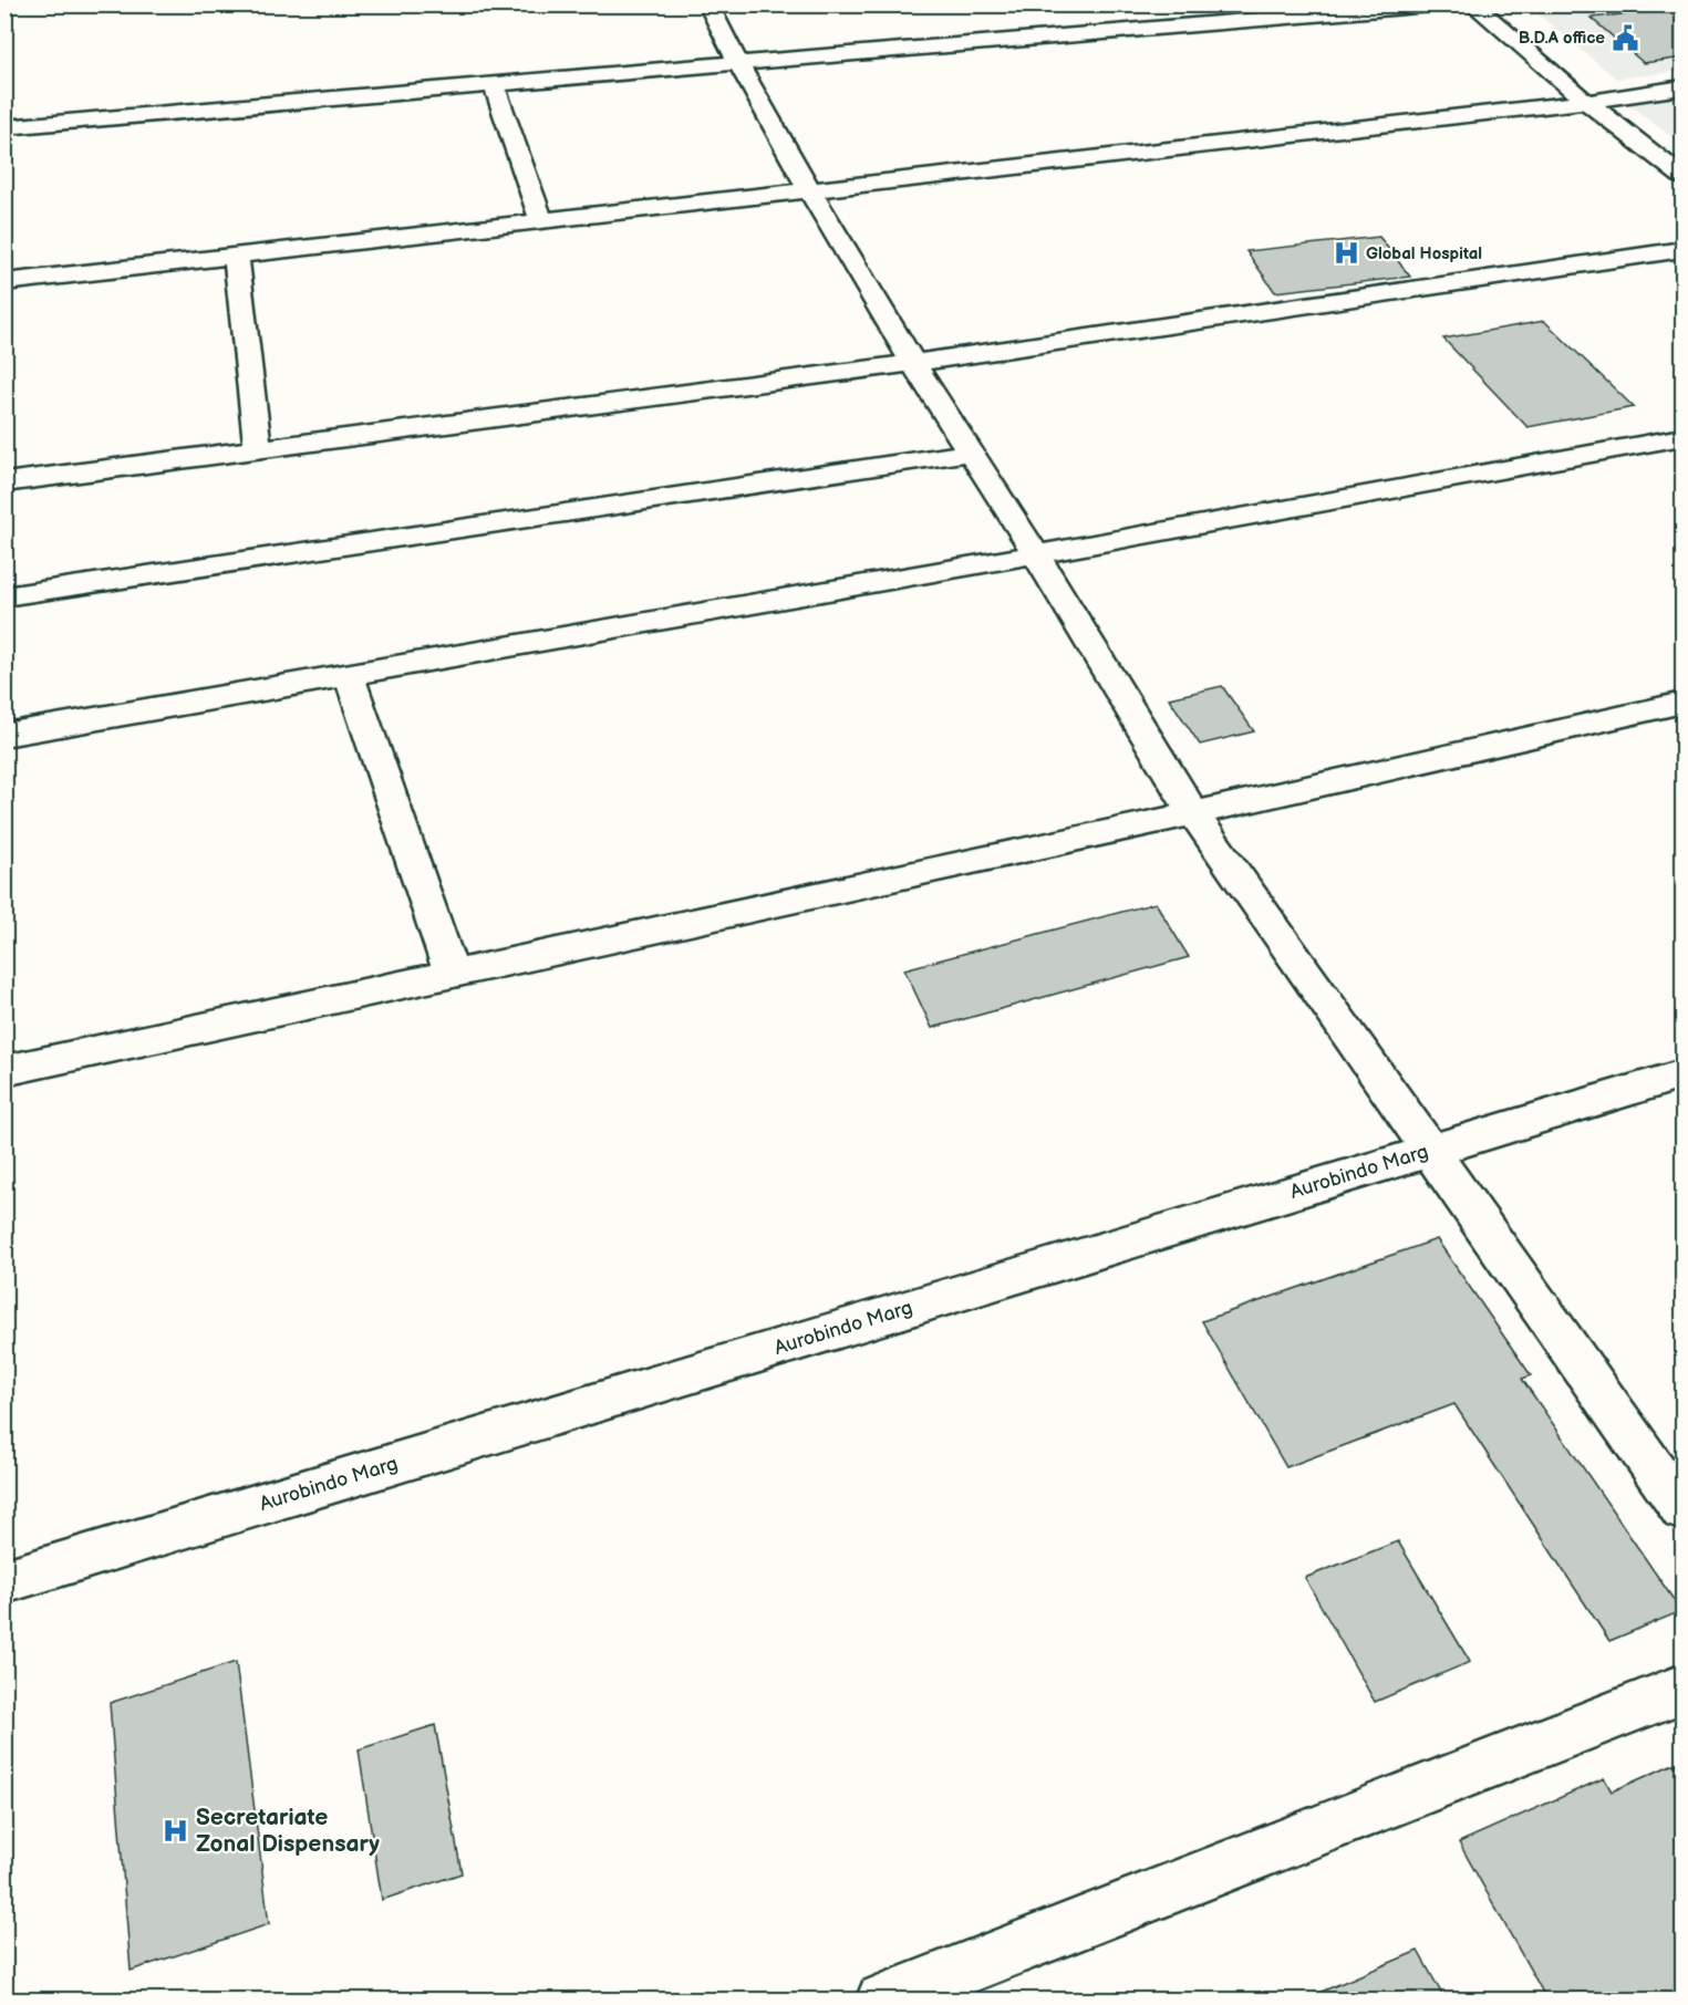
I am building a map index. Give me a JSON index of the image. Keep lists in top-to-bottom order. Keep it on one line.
{"streets":{"street":["Aurobindo Marg"]},"places":{"public building":["B.D.A office"],"hospital":["Global Hospital","Secretariate Zonal Dispensary"]}}
